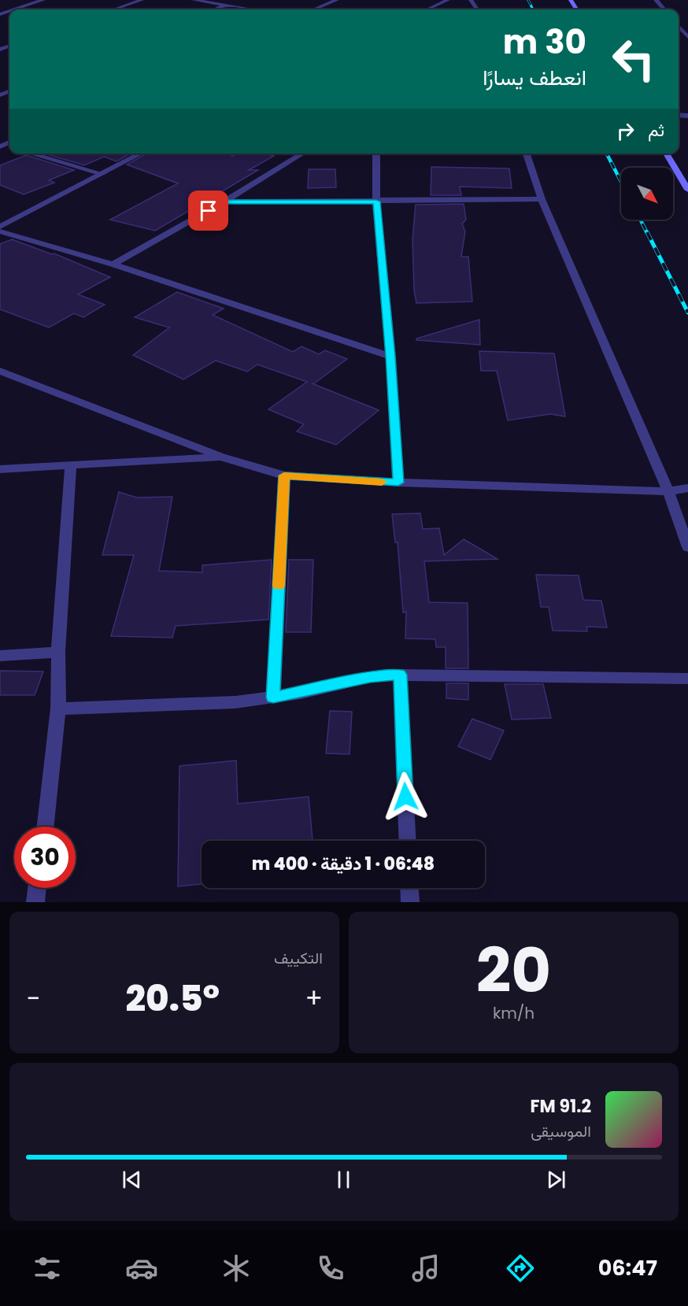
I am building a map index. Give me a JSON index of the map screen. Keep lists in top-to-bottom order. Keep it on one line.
{"north":"bottom right","page":{"turn":["30 m","انعطف يسارًا"],"then":"ثم","limit":"30","trip":"06:48 · 1 دقيقة · 400 m","tile":[["20","km/h"],"التكييف"],"heat":["−","20.5°","+"],"song":["91.2 FM","الموسيقى"],"tabs":"06:47"}}
